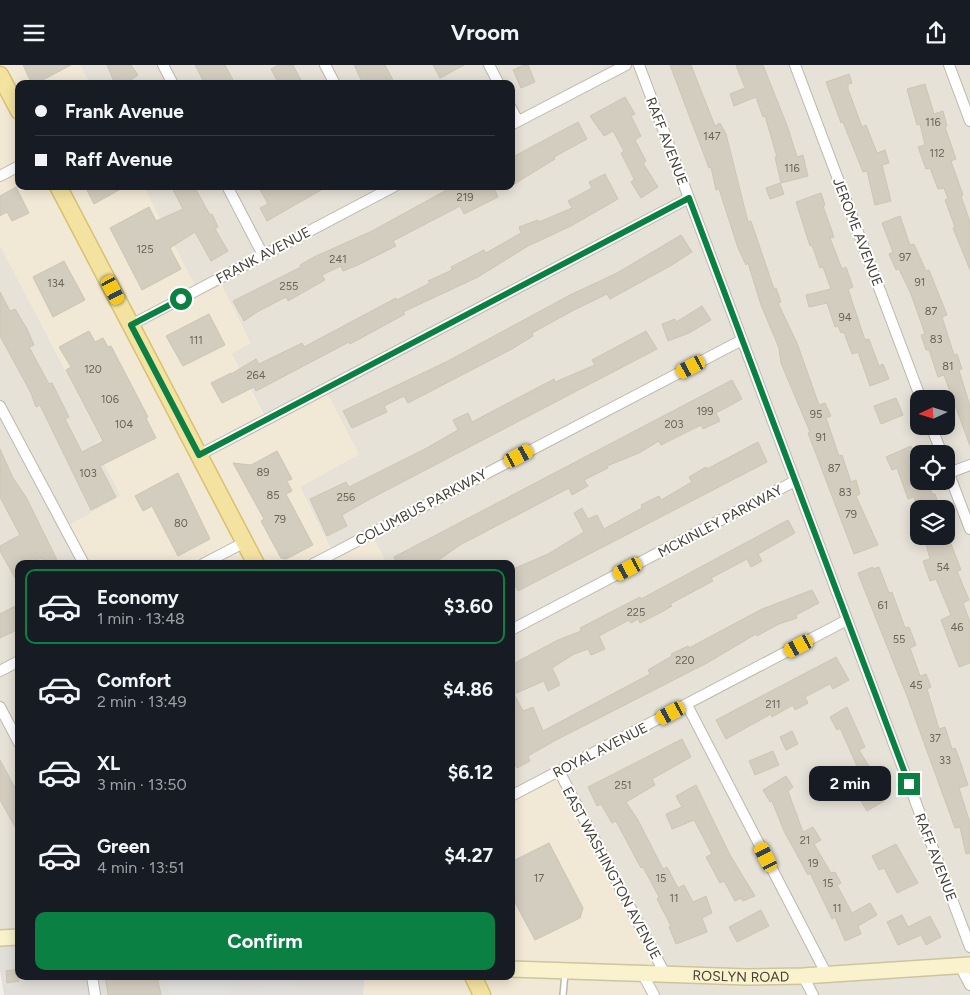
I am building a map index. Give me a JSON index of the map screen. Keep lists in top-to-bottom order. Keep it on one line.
{"streets":{"main road":["ROSLYN ROAD"],"street":["RAFF AVENUE","JEROME AVENUE","FRANK AVENUE","COLUMBUS PARKWAY","MCKINLEY PARKWAY","ROYAL AVENUE","EAST WASHINGTON AVENUE"]},"crossings":[["RAFF AVENUE","COLUMBUS PARKWAY"],["RAFF AVENUE","MCKINLEY PARKWAY"],["RAFF AVENUE","ROYAL AVENUE"],["ROYAL AVENUE","EAST WASHINGTON AVENUE"],["EAST WASHINGTON AVENUE","ROSLYN ROAD"]],"house_numbers":["116","147","112","116","219","125","97","241","91","134","255","87","94","83","111","81","120","264","106","199","95","104","203","91","87","89","103","83","85","256","79","79","80","54","61","225","46","55","220","45","211","37","33","251","21","19","17","15","15","11","11"],"north":"left","page":{"header":"Vroom","banner":["Frank Avenue","Raff Avenue"],"list":[{"name":"Economy","note":"1 min · 13:48","value":"$3.60"},{"name":"Comfort","note":"2 min · 13:49","value":"$4.86"},{"name":"XL","note":"3 min · 13:50","value":"$6.12"},{"name":"Green","note":"4 min · 13:51","value":"$4.27"}],"bubble":"2 min","buttons":"Confirm"}}
